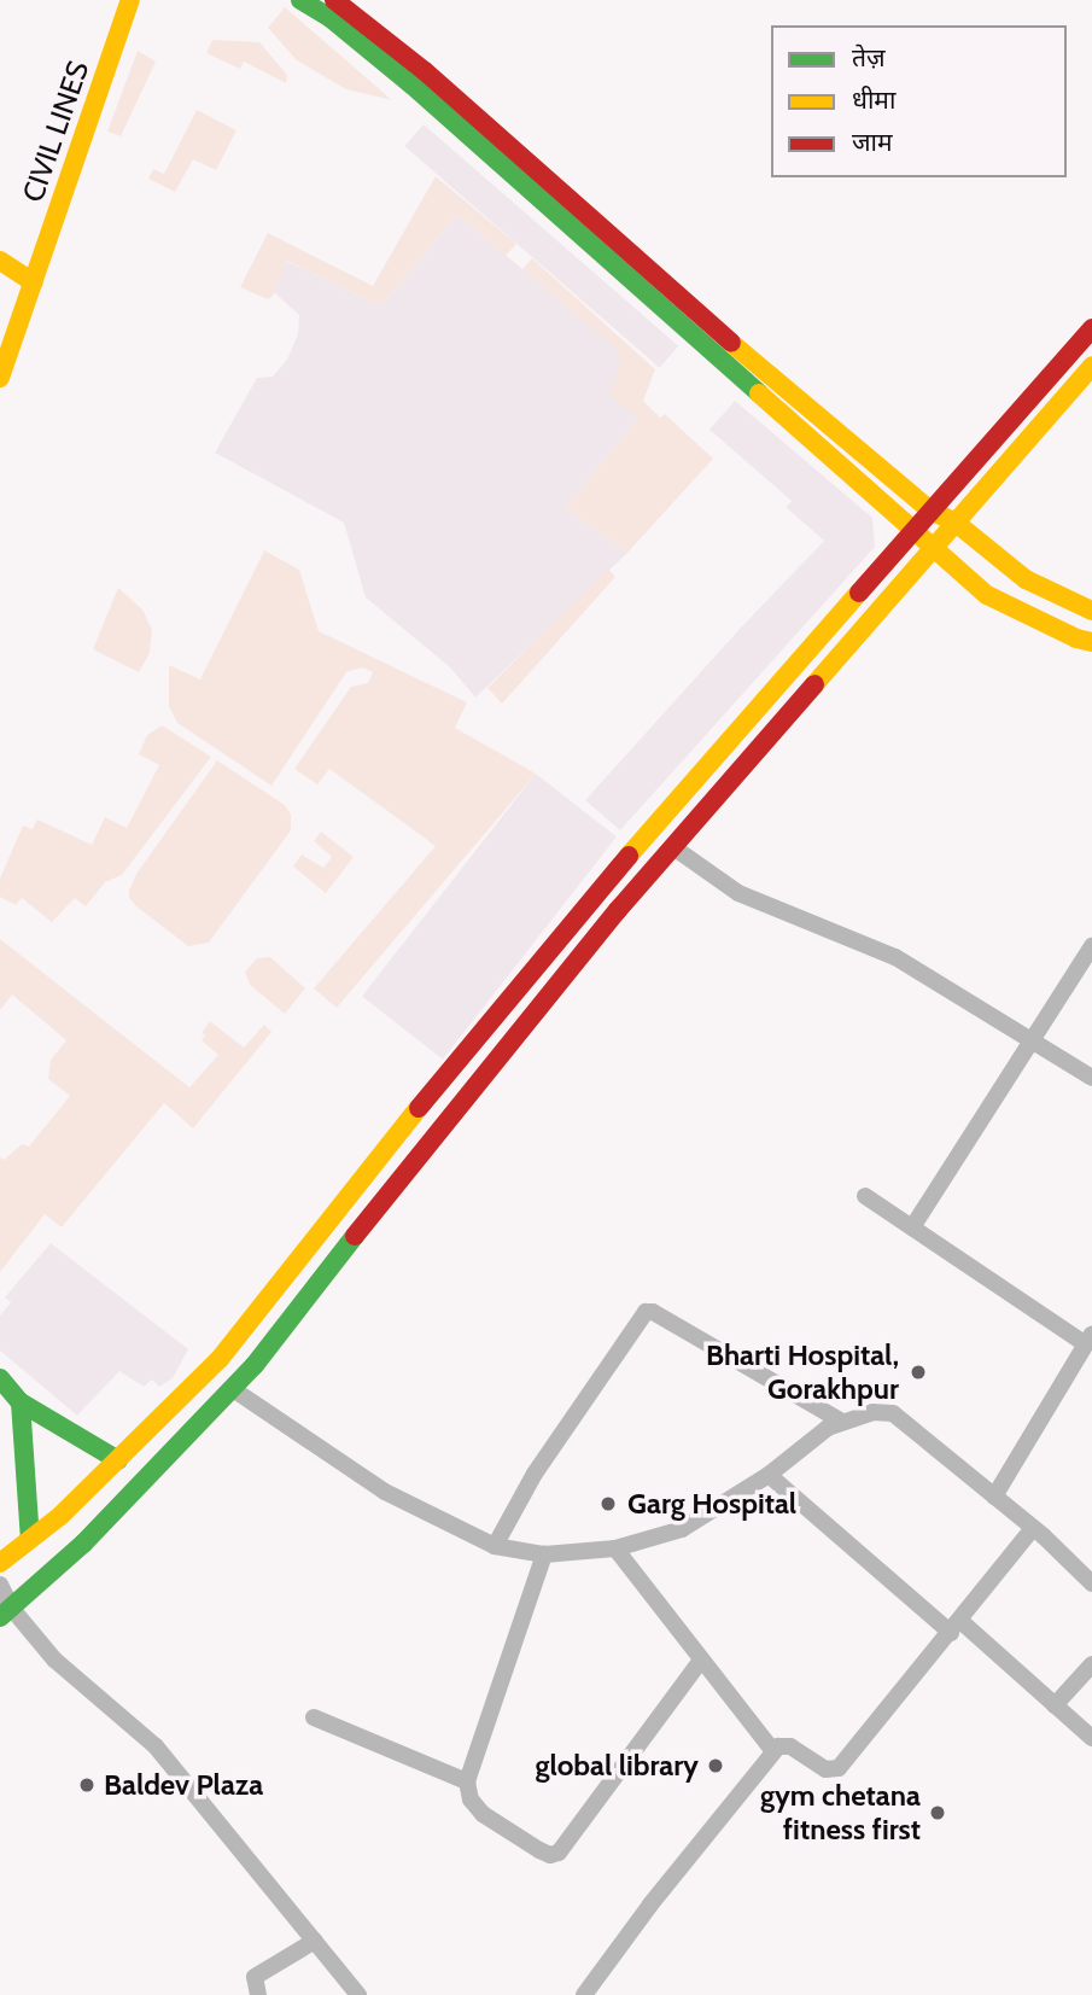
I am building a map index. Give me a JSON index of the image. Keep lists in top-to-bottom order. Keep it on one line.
{"streets":{"main road":["CIVIL LINES"]},"places":["Bharti Hospital, Gorakhpur","Garg Hospital","global library","Baldev Plaza","gym chetana fitness first"],"legend":["तेज़","धीमा","जाम"]}
